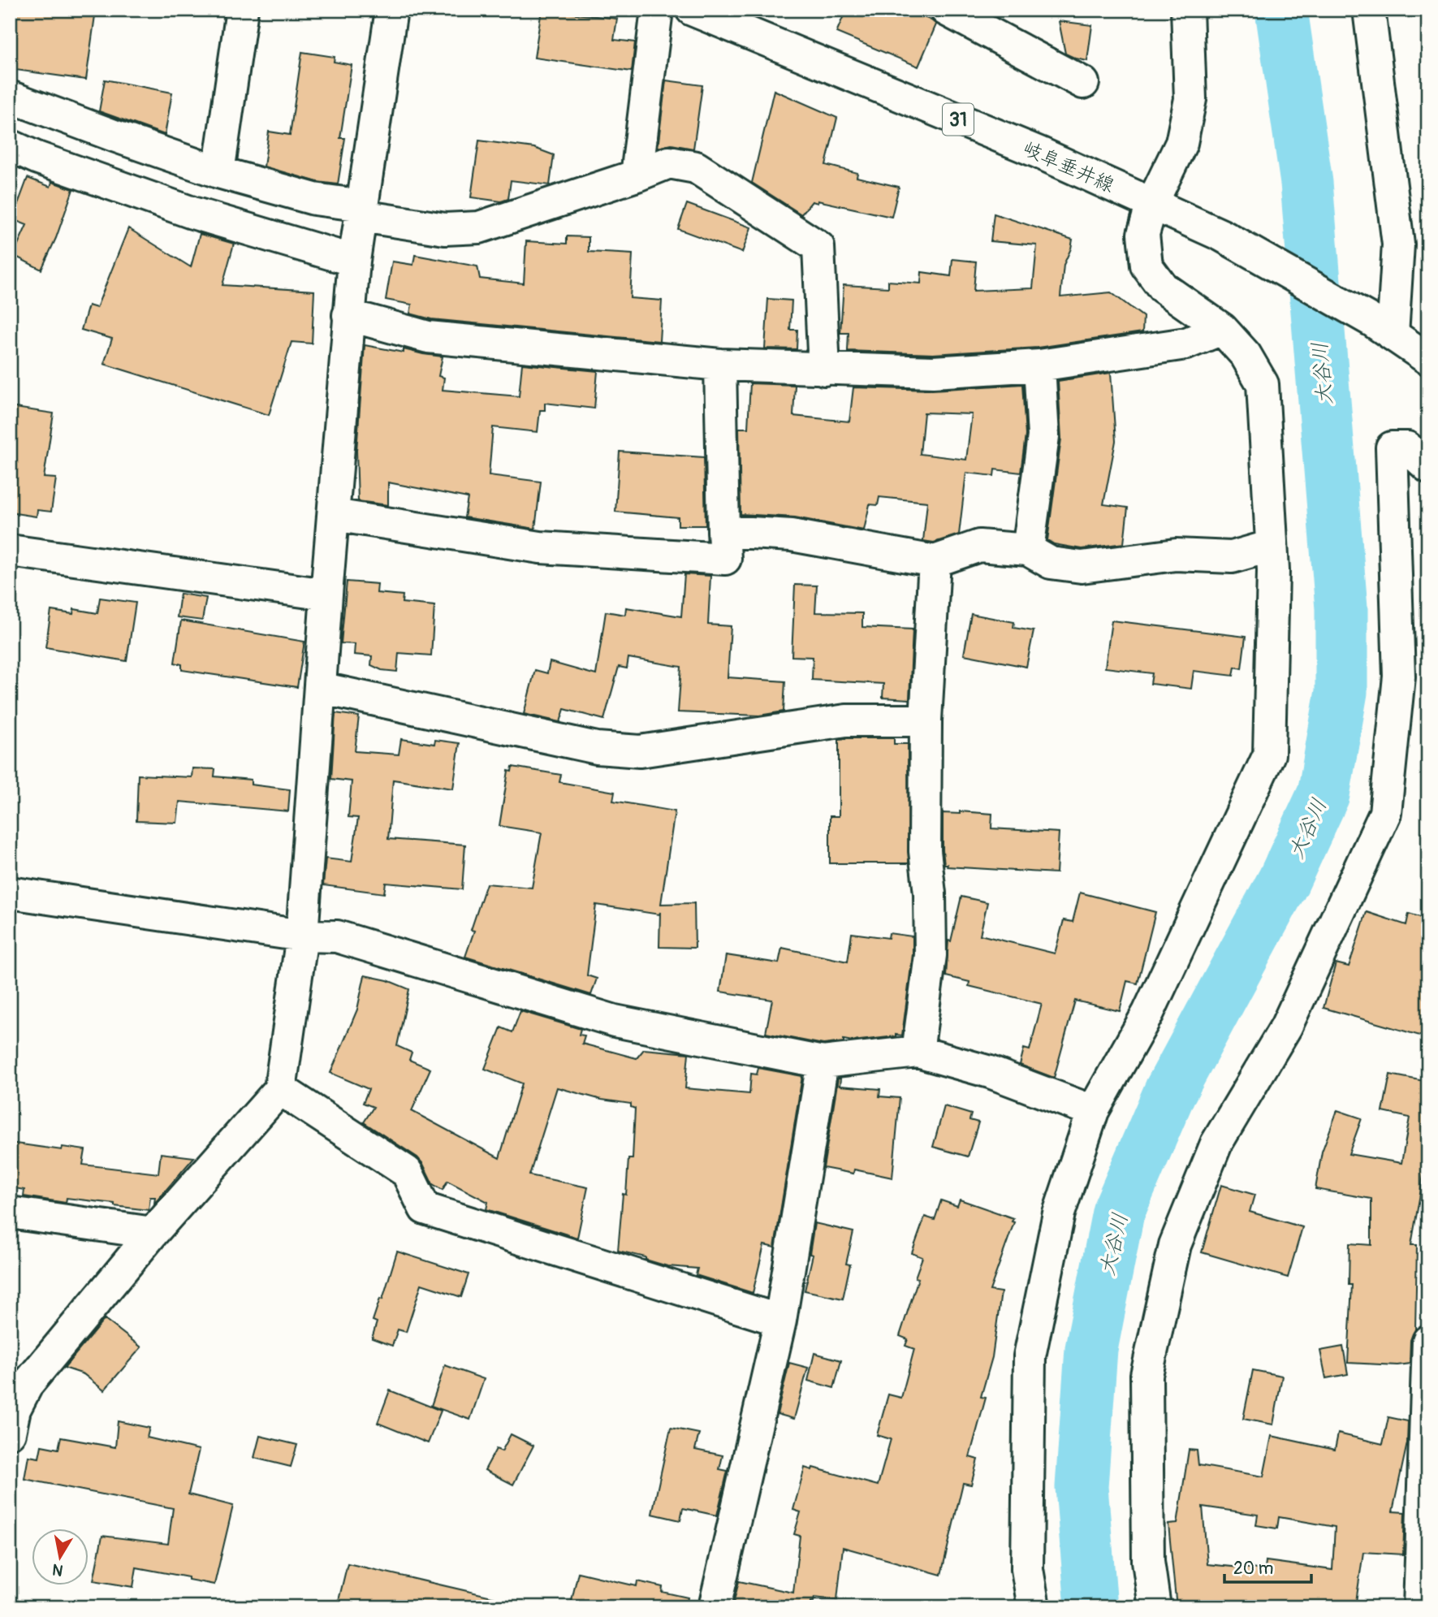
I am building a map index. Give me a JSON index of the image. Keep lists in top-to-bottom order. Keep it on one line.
{"streets":{"street":["31","岐阜垂井線"]},"water":["大谷川"],"scale_bar":"20 m","north":"bottom"}
